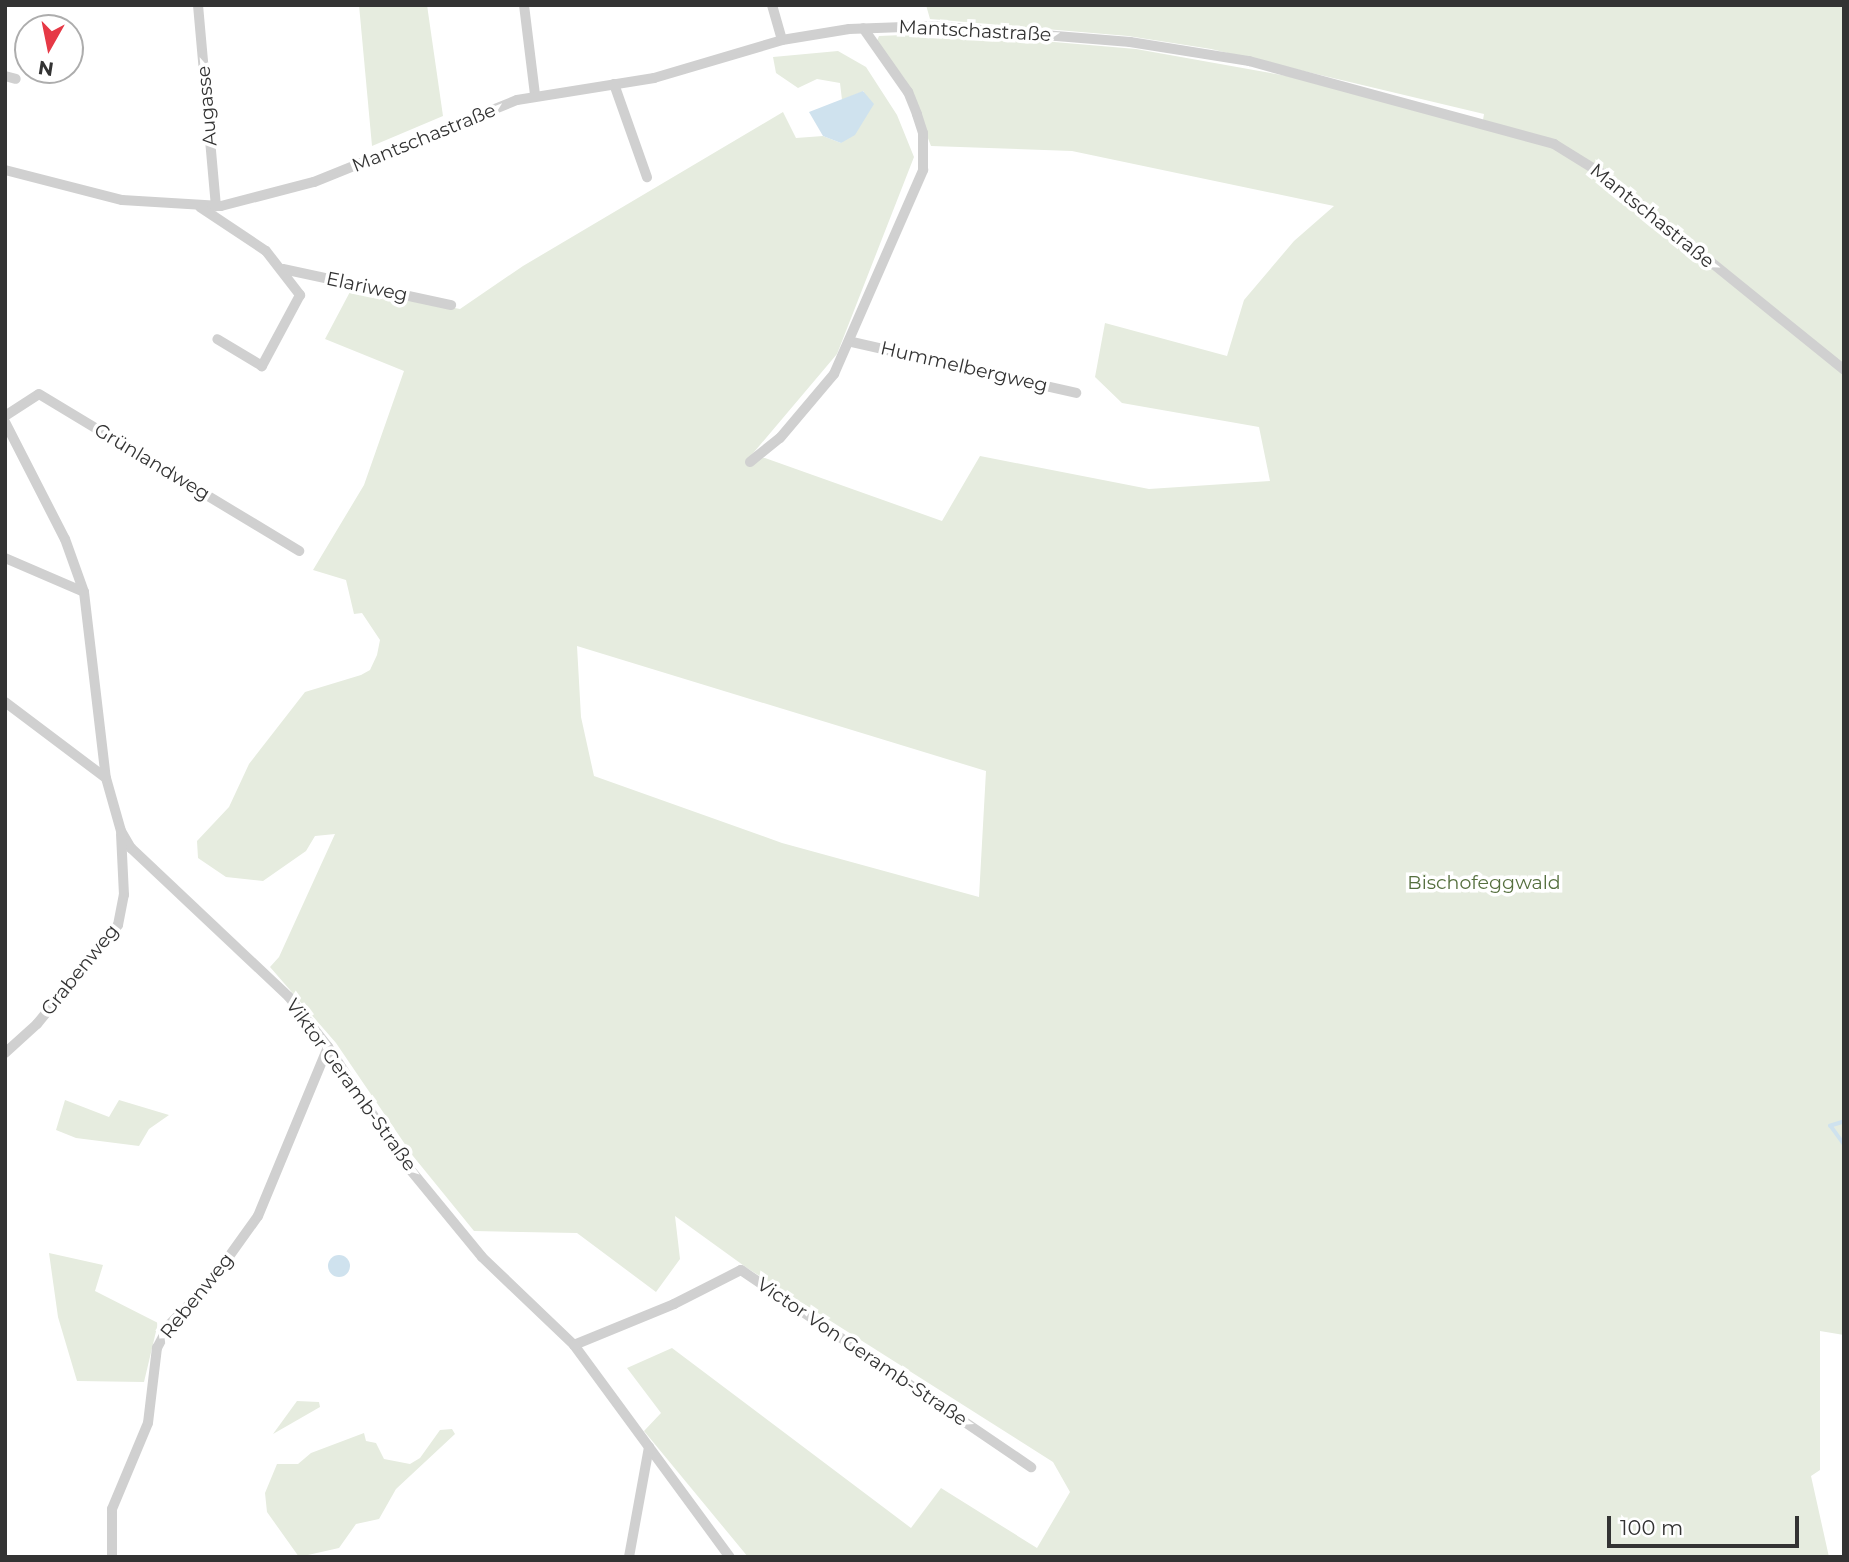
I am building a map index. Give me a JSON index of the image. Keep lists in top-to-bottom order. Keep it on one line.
{"streets":{"street":["Mantschastraße","Augasse","Elariweg","Hummelbergweg","Grünlandweg","Grabenweg","Viktor Geramb-Straße","Rebenweg","Victor Von Geramb-Straße"]},"crossings":[["Mantschastraße","Augasse"],["Mantschastraße","Elariweg"],["Mantschastraße","Hummelbergweg"],["Grabenweg","Viktor Geramb-Straße"],["Viktor Geramb-Straße","Rebenweg"],["Viktor Geramb-Straße","Victor Von Geramb-Straße"]],"parks":["Bischofeggwald"],"scale_bar":"100 m","north":"bottom"}
